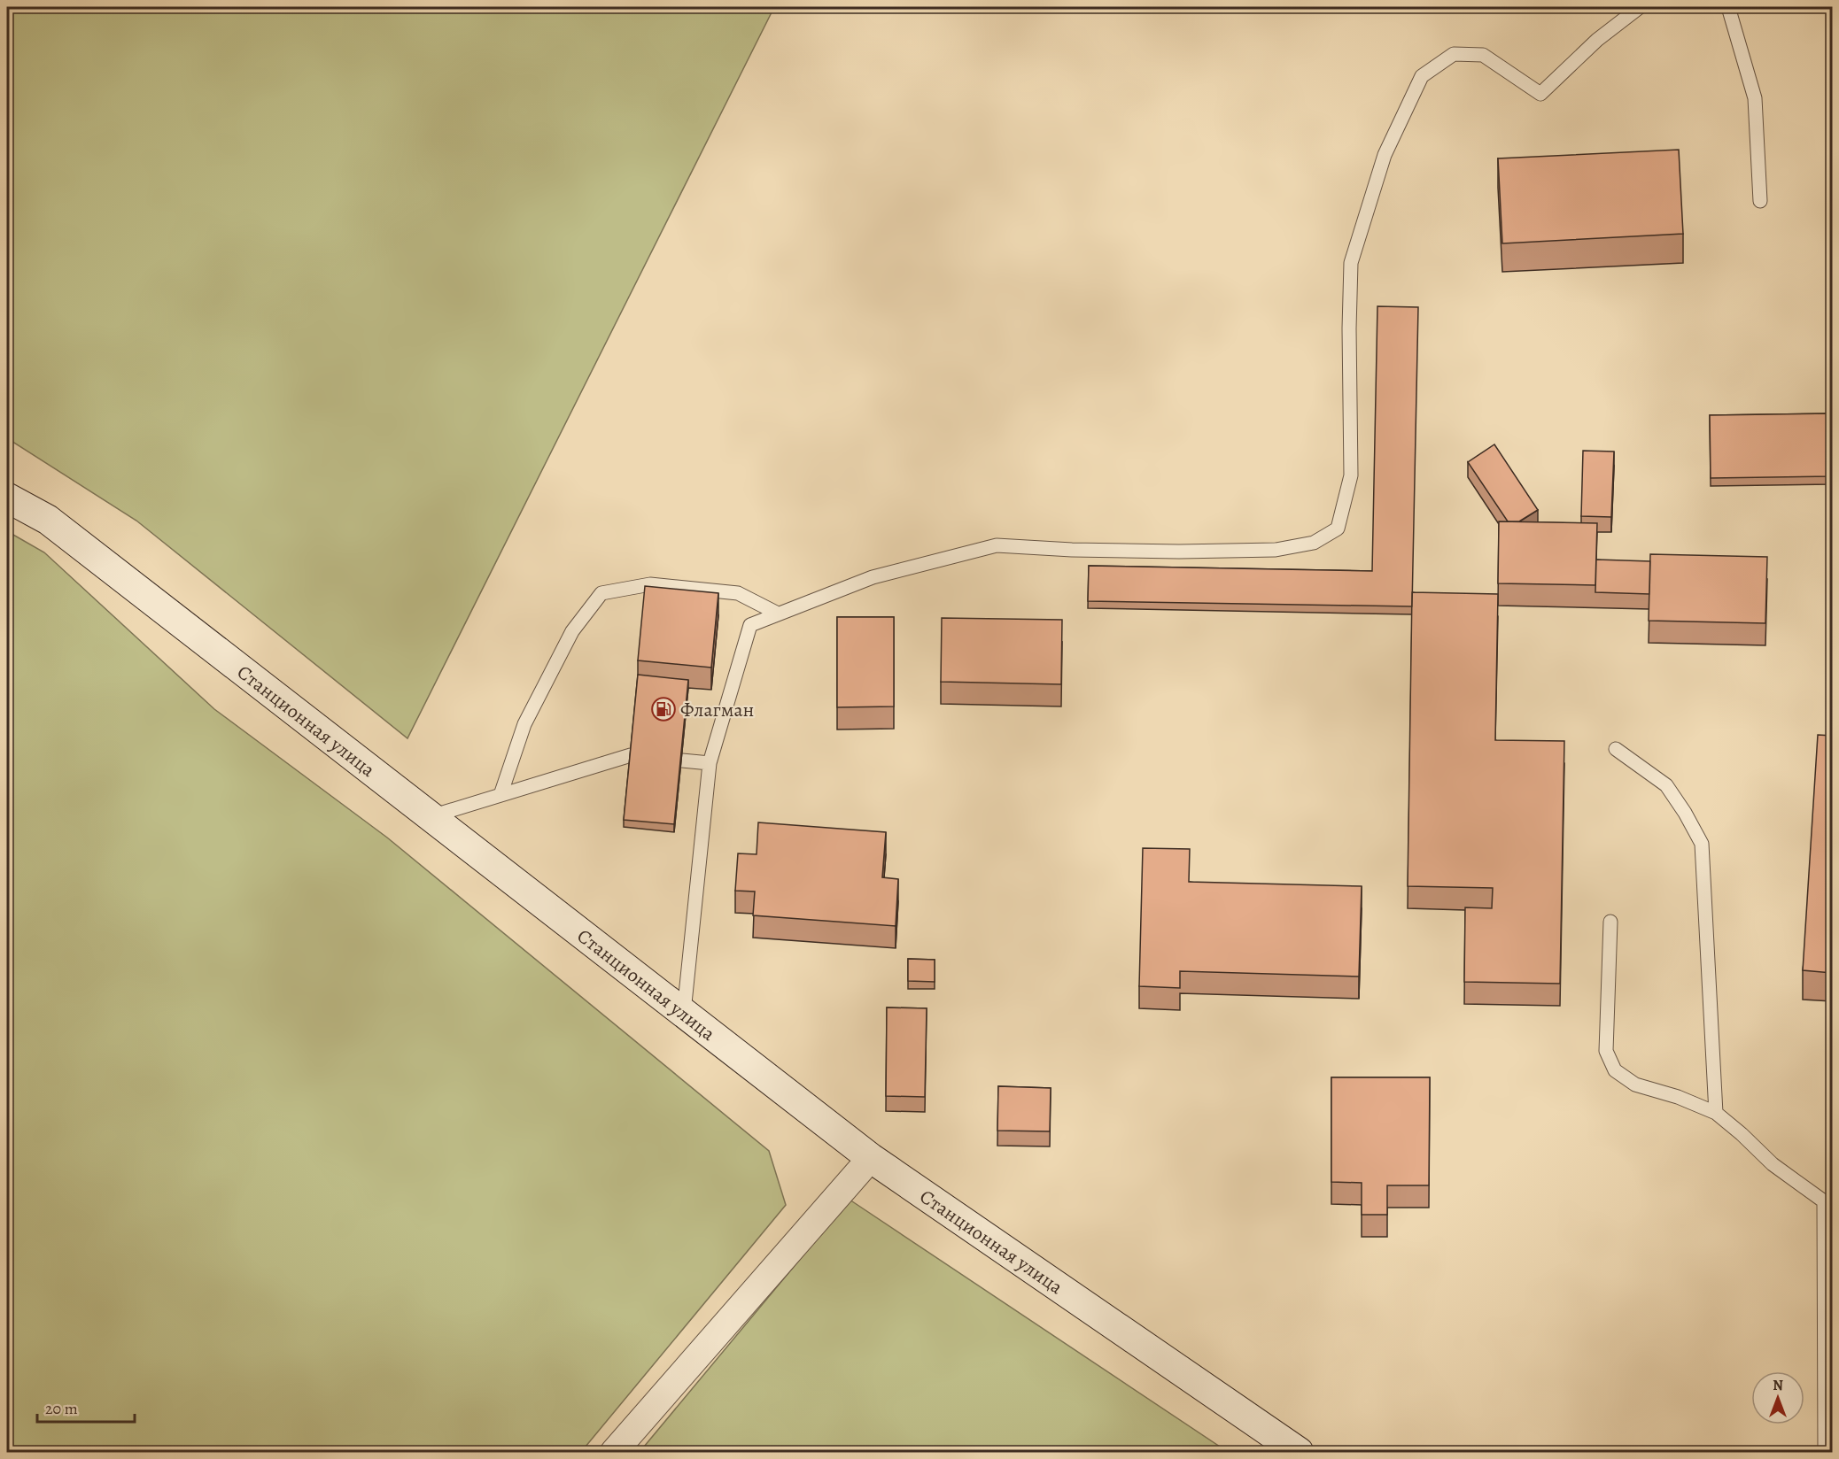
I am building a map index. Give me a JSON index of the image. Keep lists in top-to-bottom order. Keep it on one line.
{"streets":{"main road":["Станционная улица"]},"places":{"fuel station":["Флагман"]},"scale_bar":"20 m","north":"top"}
